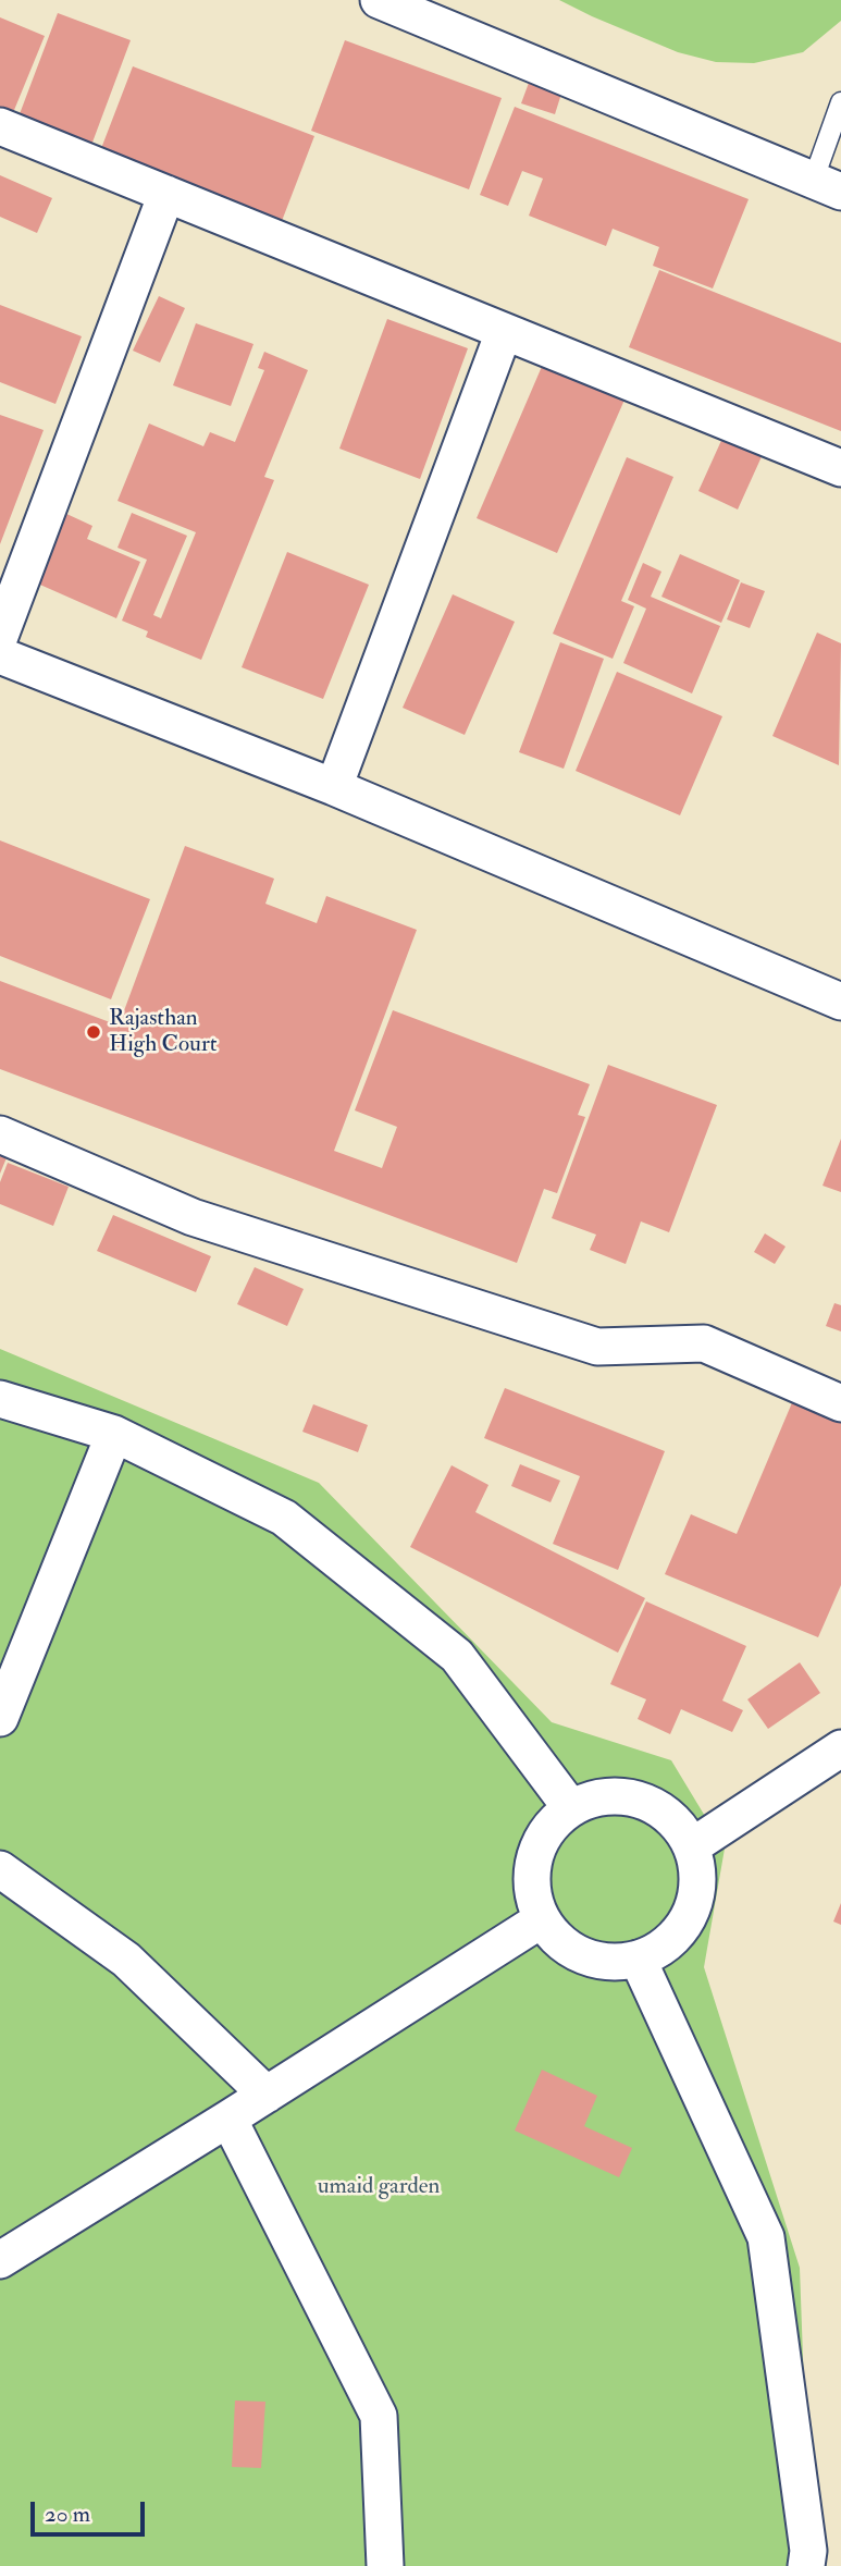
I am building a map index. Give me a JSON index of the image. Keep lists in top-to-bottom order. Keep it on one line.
{"parks":["umaid garden"],"places":["Rajasthan High Court"],"scale_bar":"20 m"}
